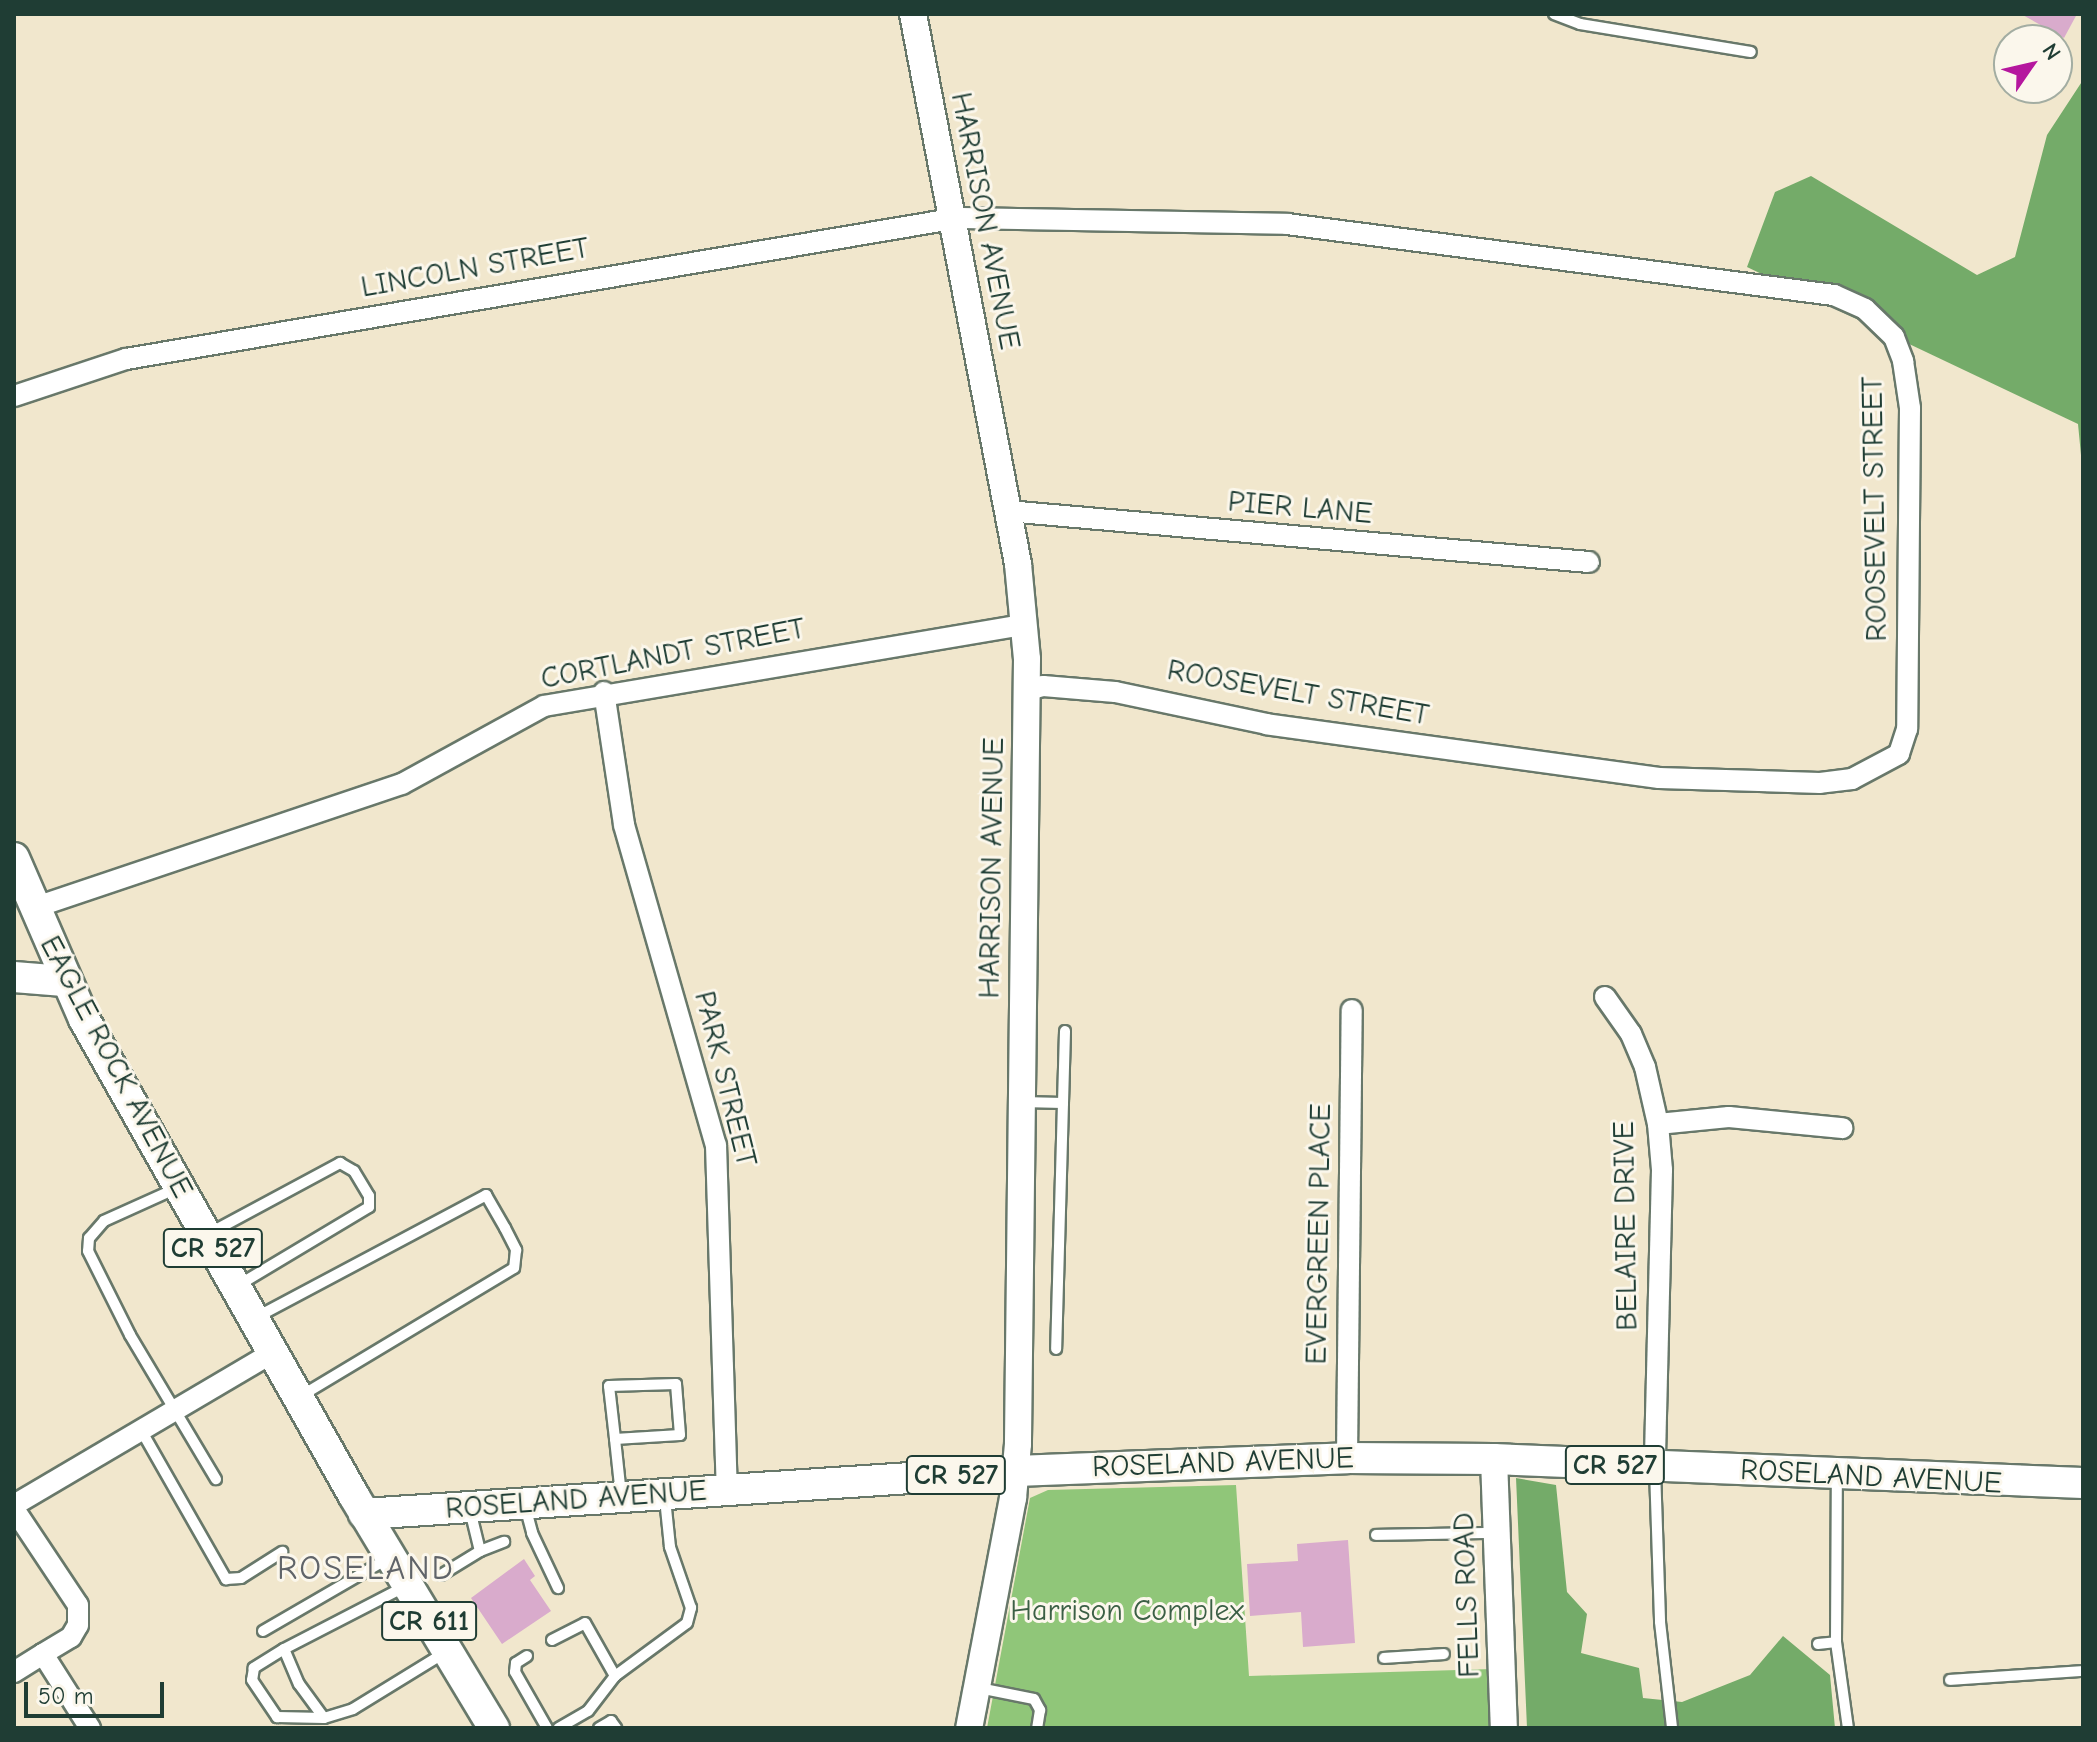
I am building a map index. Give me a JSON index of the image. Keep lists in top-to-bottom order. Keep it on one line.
{"streets":{"main road":["EAGLE ROCK AVENUE","CR 527","ROSELAND AVENUE","CR 611"],"street":["HARRISON AVENUE","LINCOLN STREET","PIER LANE","ROOSEVELT STREET","CORTLANDT STREET","PARK STREET","BELAIRE DRIVE","EVERGREEN PLACE","FELLS ROAD"]},"crossings":[["HARRISON AVENUE","LINCOLN STREET"],["HARRISON AVENUE","PIER LANE"],["HARRISON AVENUE","ROOSEVELT STREET"],["HARRISON AVENUE","CORTLANDT STREET"],["HARRISON AVENUE","ROSELAND AVENUE"],["LINCOLN STREET","ROOSEVELT STREET"],["CORTLANDT STREET","EAGLE ROCK AVENUE"],["CORTLANDT STREET","PARK STREET"],["EAGLE ROCK AVENUE","ROSELAND AVENUE"],["PARK STREET","ROSELAND AVENUE"],["BELAIRE DRIVE","ROSELAND AVENUE"],["EVERGREEN PLACE","ROSELAND AVENUE"],["ROSELAND AVENUE","FELLS ROAD"]],"districts":["ROSELAND"],"parks":["Harrison Complex"],"scale_bar":"50 m","north":"top right"}
